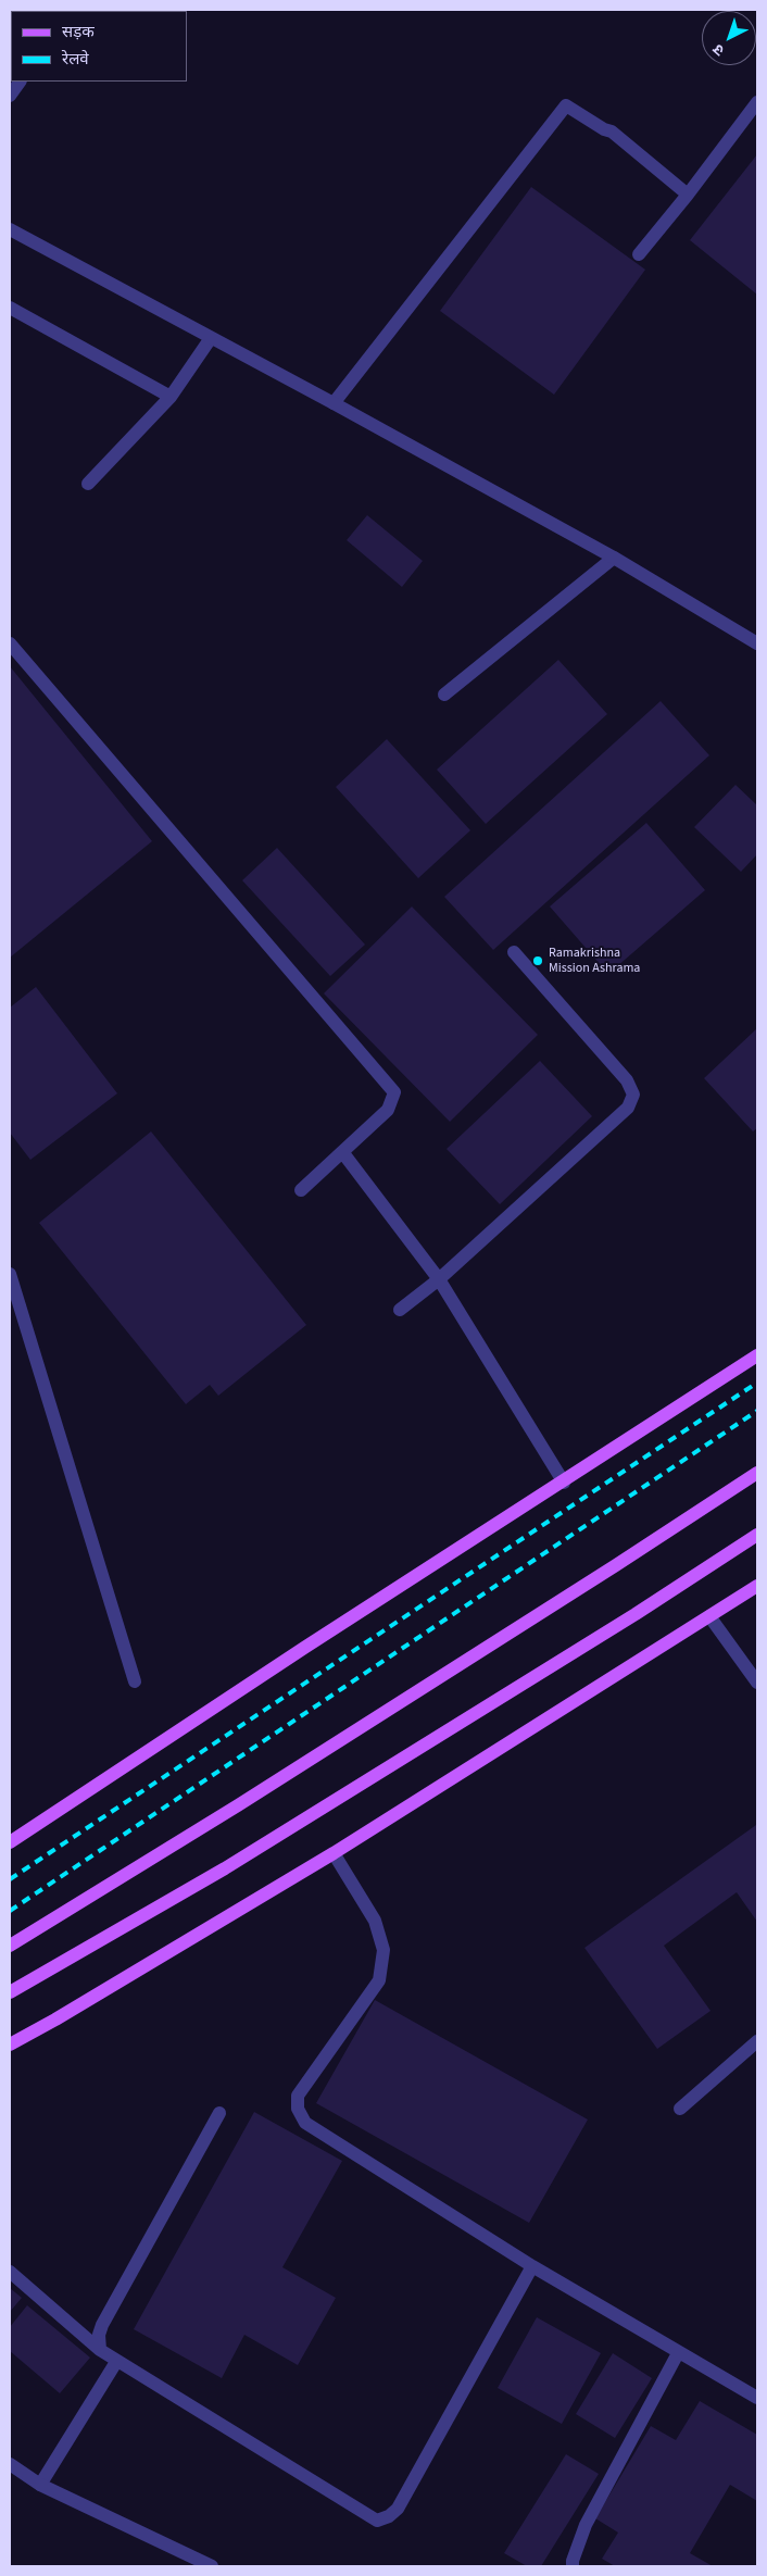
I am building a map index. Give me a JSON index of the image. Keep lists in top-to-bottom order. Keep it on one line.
{"places":["Ramakrishna Mission Ashrama"],"legend":["सड़क","रेलवे"],"north":"bottom left"}
